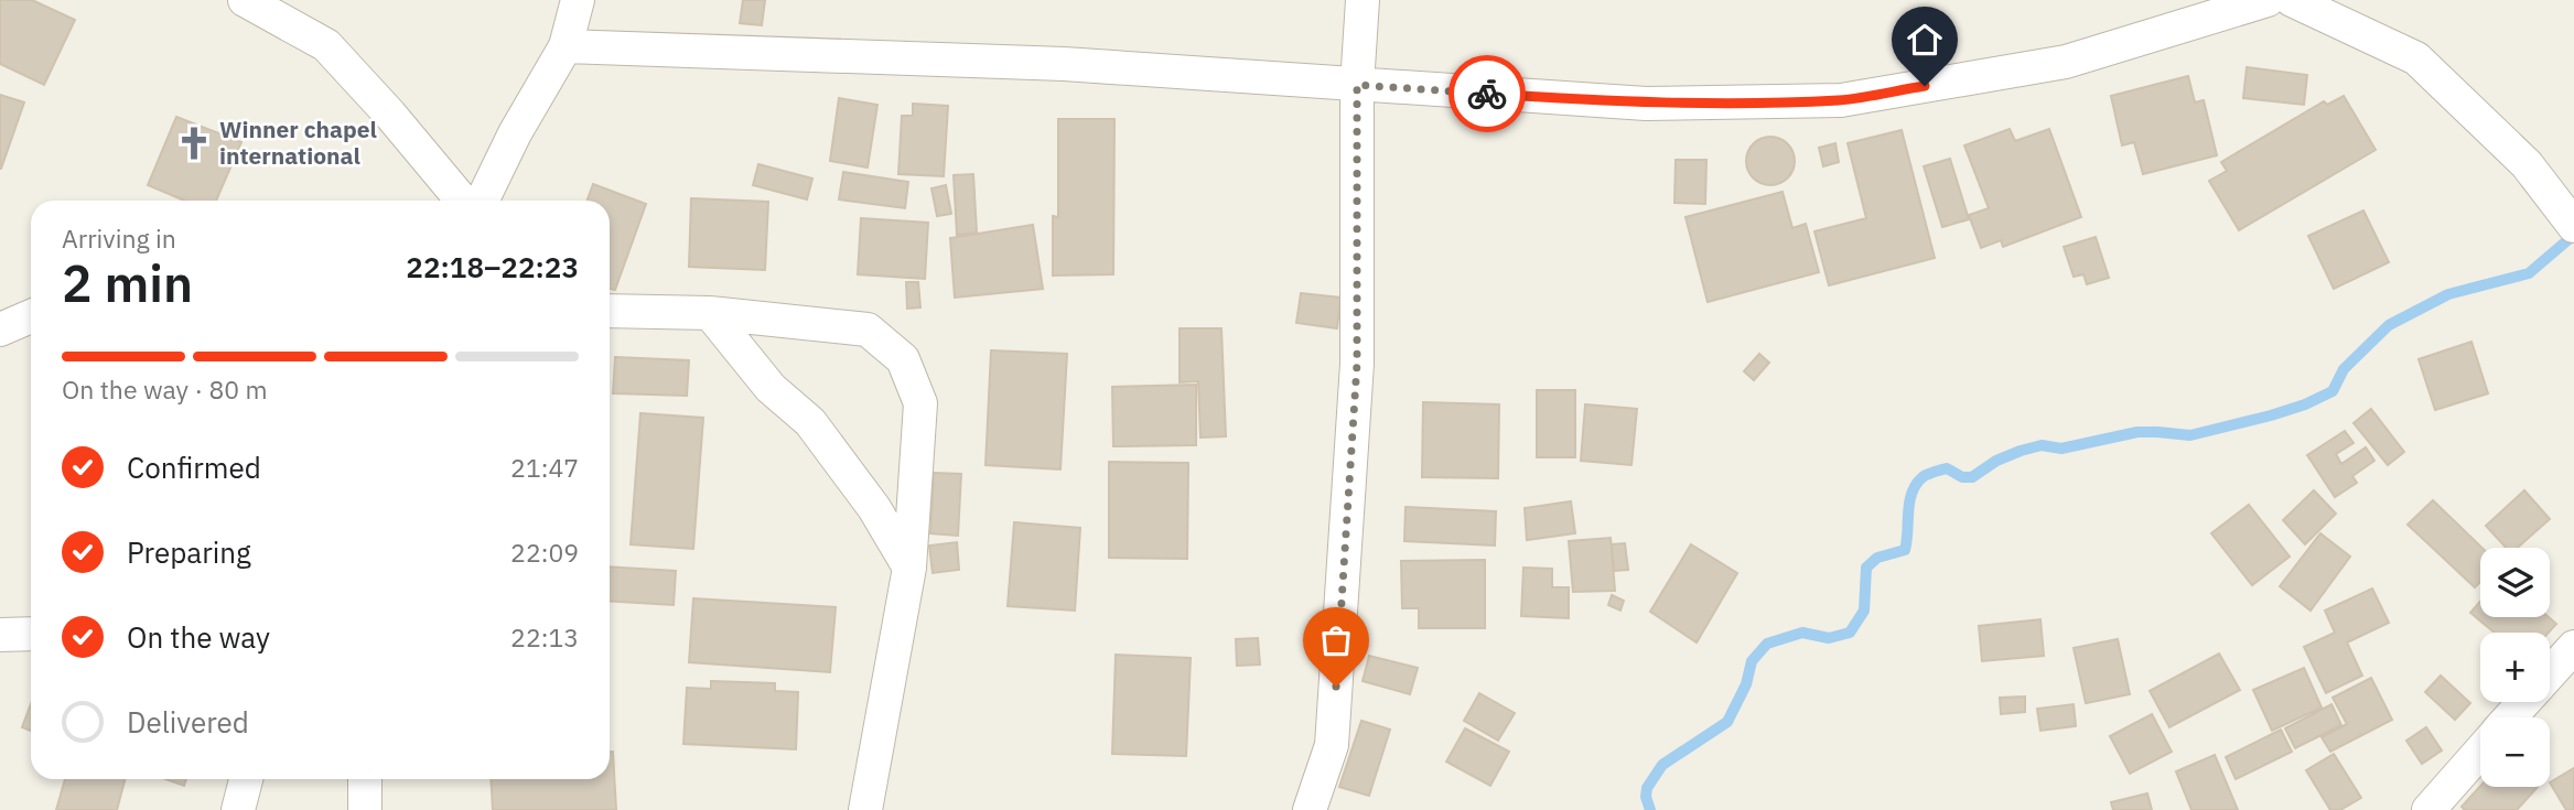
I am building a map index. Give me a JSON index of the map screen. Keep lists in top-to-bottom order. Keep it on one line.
{"places":{"church":["Winner chapel international"]},"page":{"heading":["2 min","Arriving in","22:18–22:23"],"bar":"On the way · 80 m","list":[["Confirmed","21:47"],["Preparing","22:09"],["On the way","22:13"],"Delivered"],"map_buttons":["+","−"]}}
